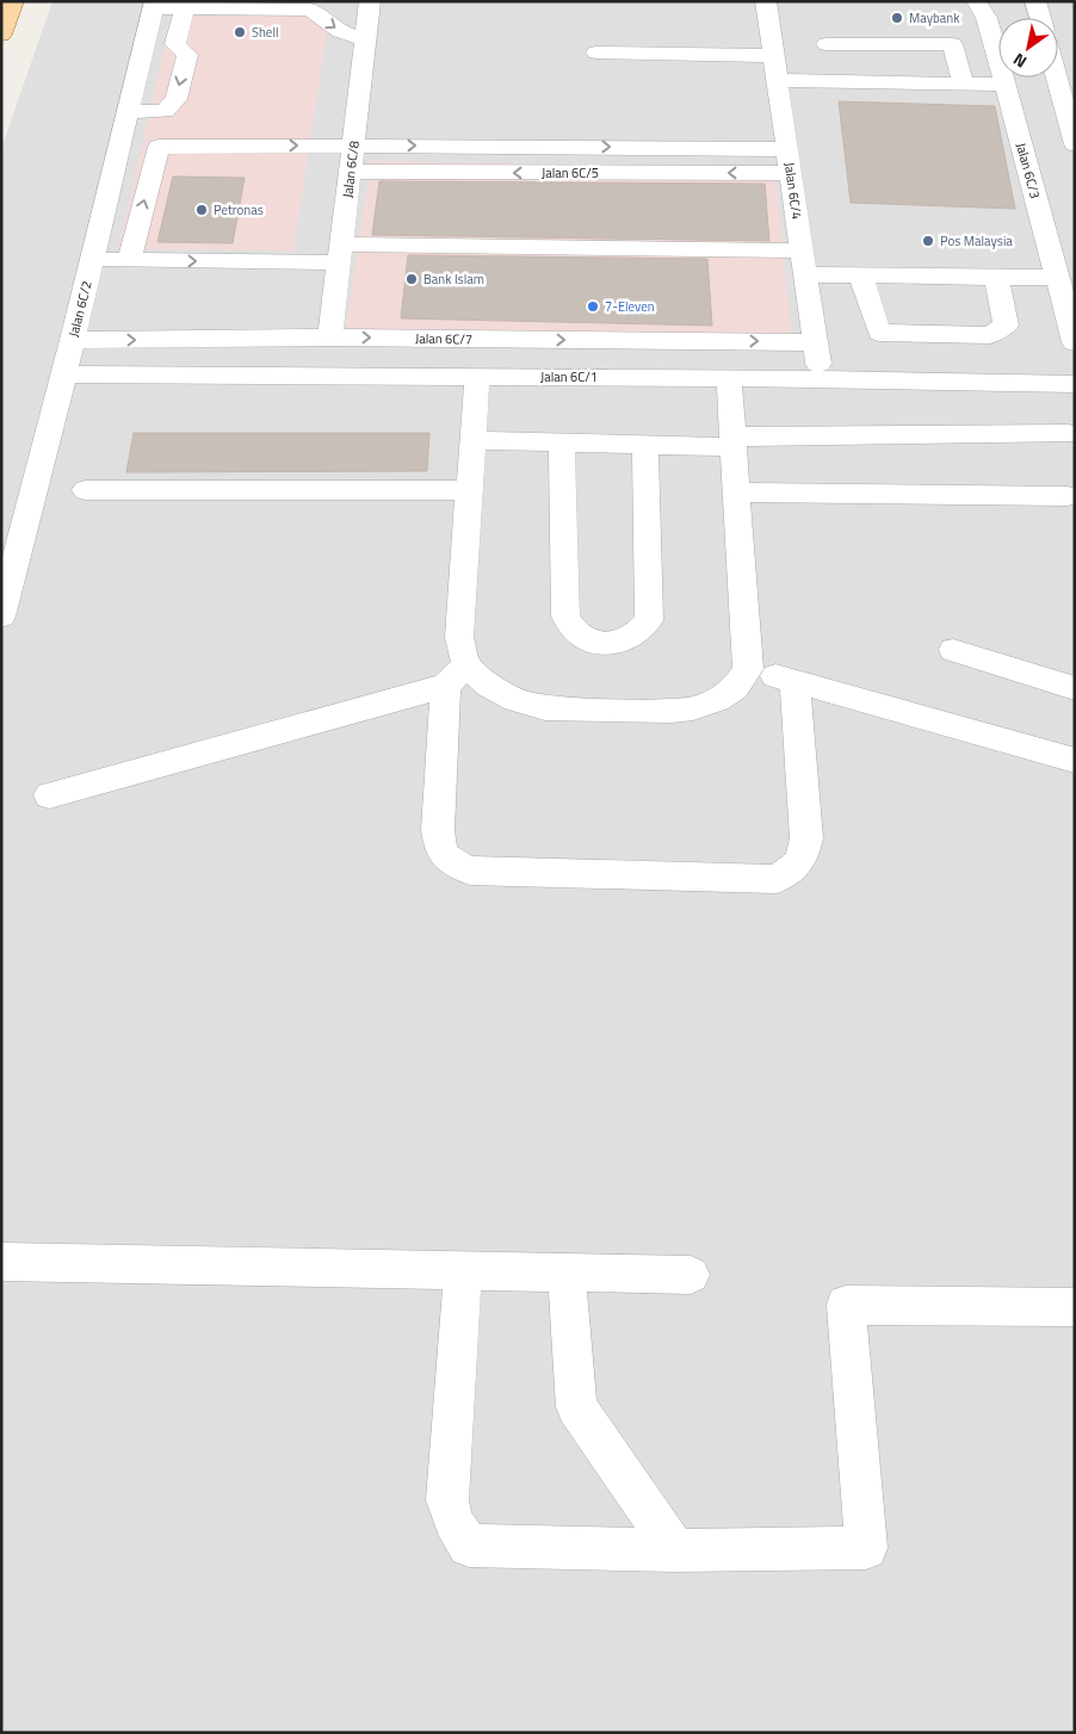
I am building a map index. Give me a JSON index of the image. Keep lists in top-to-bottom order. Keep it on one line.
{"streets":{"street":["Jalan 6C/8","Jalan 6C/3","Jalan 6C/5","Jalan 6C/4","Jalan 6C/2","Jalan 6C/7","Jalan 6C/1"]},"crossings":[["Jalan 6C/8","Jalan 6C/5"],["Jalan 6C/8","Jalan 6C/7"],["Jalan 6C/5","Jalan 6C/4"],["Jalan 6C/4","Jalan 6C/7"],["Jalan 6C/4","Jalan 6C/1"],["Jalan 6C/2","Jalan 6C/7"],["Jalan 6C/2","Jalan 6C/1"]],"places":["Maybank","Shell","Petronas","Pos Malaysia","Bank Islam","7-Eleven"],"north":"bottom left"}
